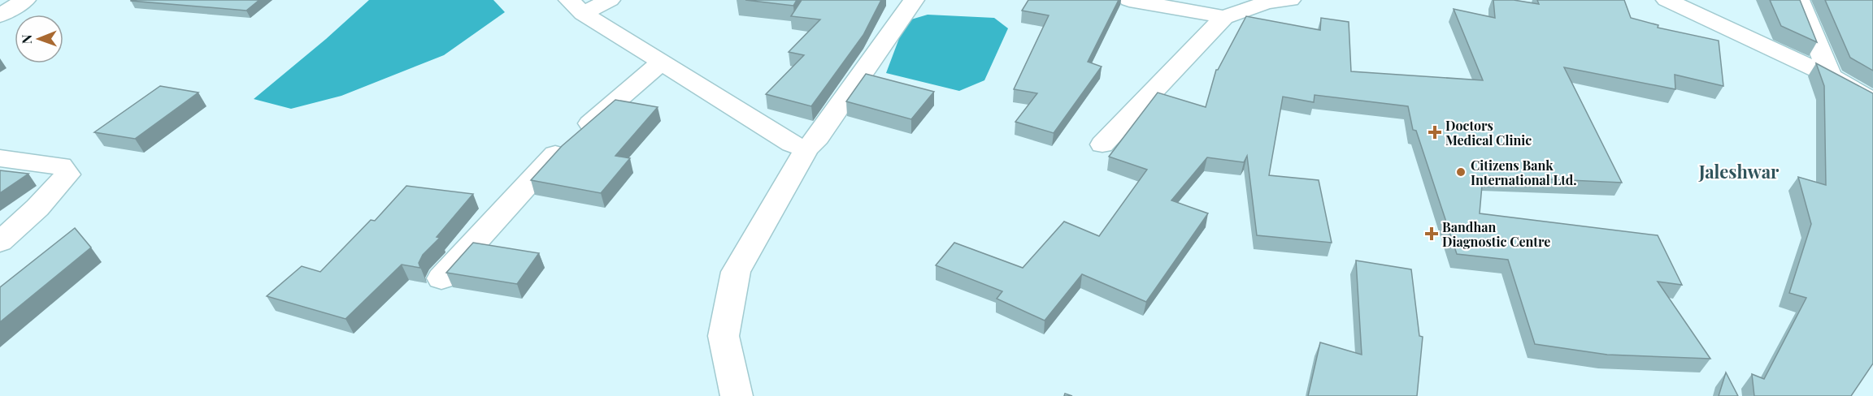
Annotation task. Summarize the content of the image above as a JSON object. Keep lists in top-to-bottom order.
{
  "districts": ["Jaleshwar"],
  "places": {
    "health": ["Doctors Medical Clinic", "Bandhan Diagnostic Centre"],
    "other": ["Citizens Bank International Ltd."]
  },
  "north": "left"
}
